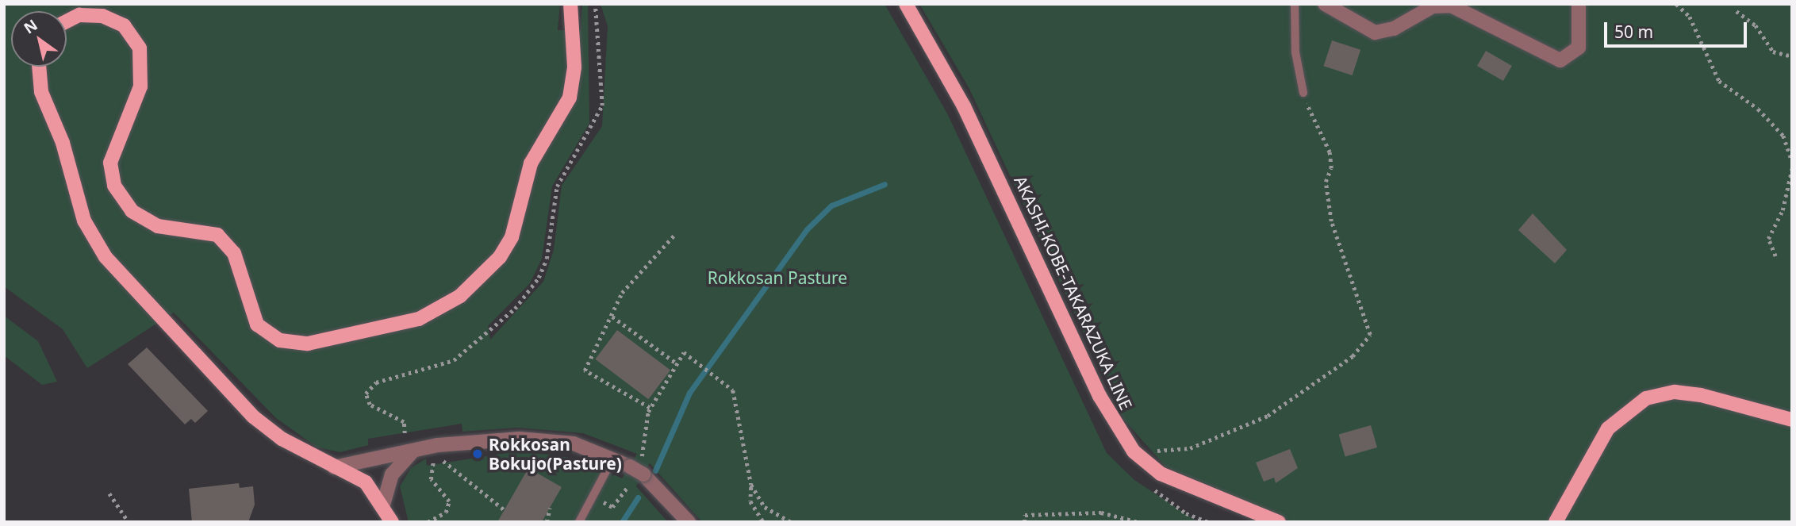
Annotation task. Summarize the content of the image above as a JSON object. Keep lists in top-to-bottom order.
{
  "streets": {
    "main road": ["AKASHI-KOBE-TAKARAZUKA LINE"]
  },
  "parks": ["Rokkosan Pasture"],
  "places": ["Rokkosan Bokujo(Pasture)"],
  "scale_bar": "50 m",
  "north": "top left"
}
